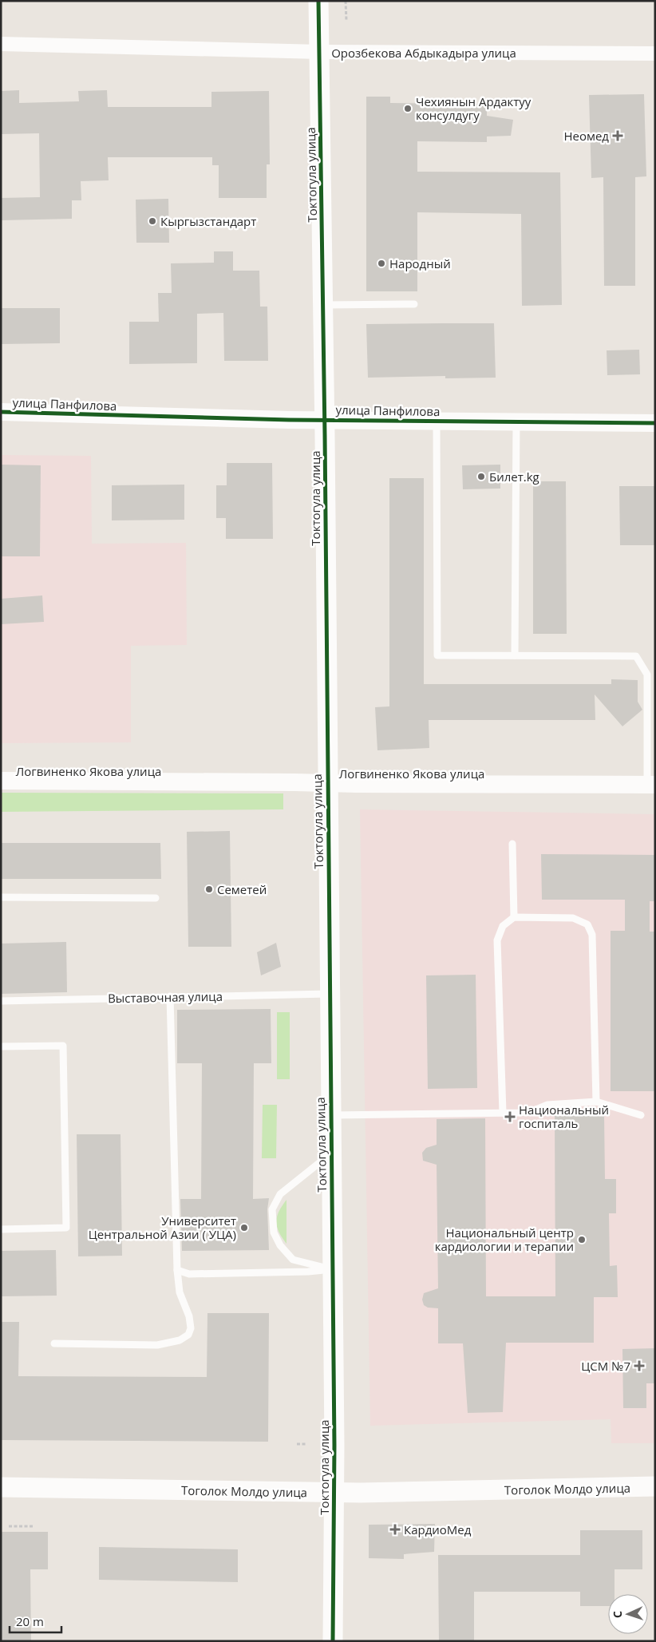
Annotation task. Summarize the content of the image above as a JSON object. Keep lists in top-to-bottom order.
{
  "streets": {
    "main road": ["Токтогула улица", "Тоголок Молдо улица"],
    "street": ["Орозбекова Абдыкадыра улица", "улица Панфилова", "Логвиненко Якова улица"],
    "lane": ["Выставочная улица"]
  },
  "crossings": [
    ["Орозбекова Абдыкадыра улица", "Токтогула улица"],
    ["Токтогула улица", "улица Панфилова"],
    ["Токтогула улица", "Логвиненко Якова улица"],
    ["Токтогула улица", "Выставочная улица"],
    ["Токтогула улица", "Тоголок Молдо улица"]
  ],
  "places": {
    "other": [
      "Чехиянын Ардактуу консулдугу",
      "Кыргызстандарт",
      "Народный",
      "Билет.kg",
      "Семетей",
      "Университет Центральной Азии ( УЦА)",
      "Национальный центр кардиологии и терапии"
    ],
    "health": [
      "Неомед",
      "Национальный госпиталь",
      "ЦСМ №7",
      "КардиоМед"
    ]
  },
  "scale_bar": "20 m",
  "north": "left"
}
